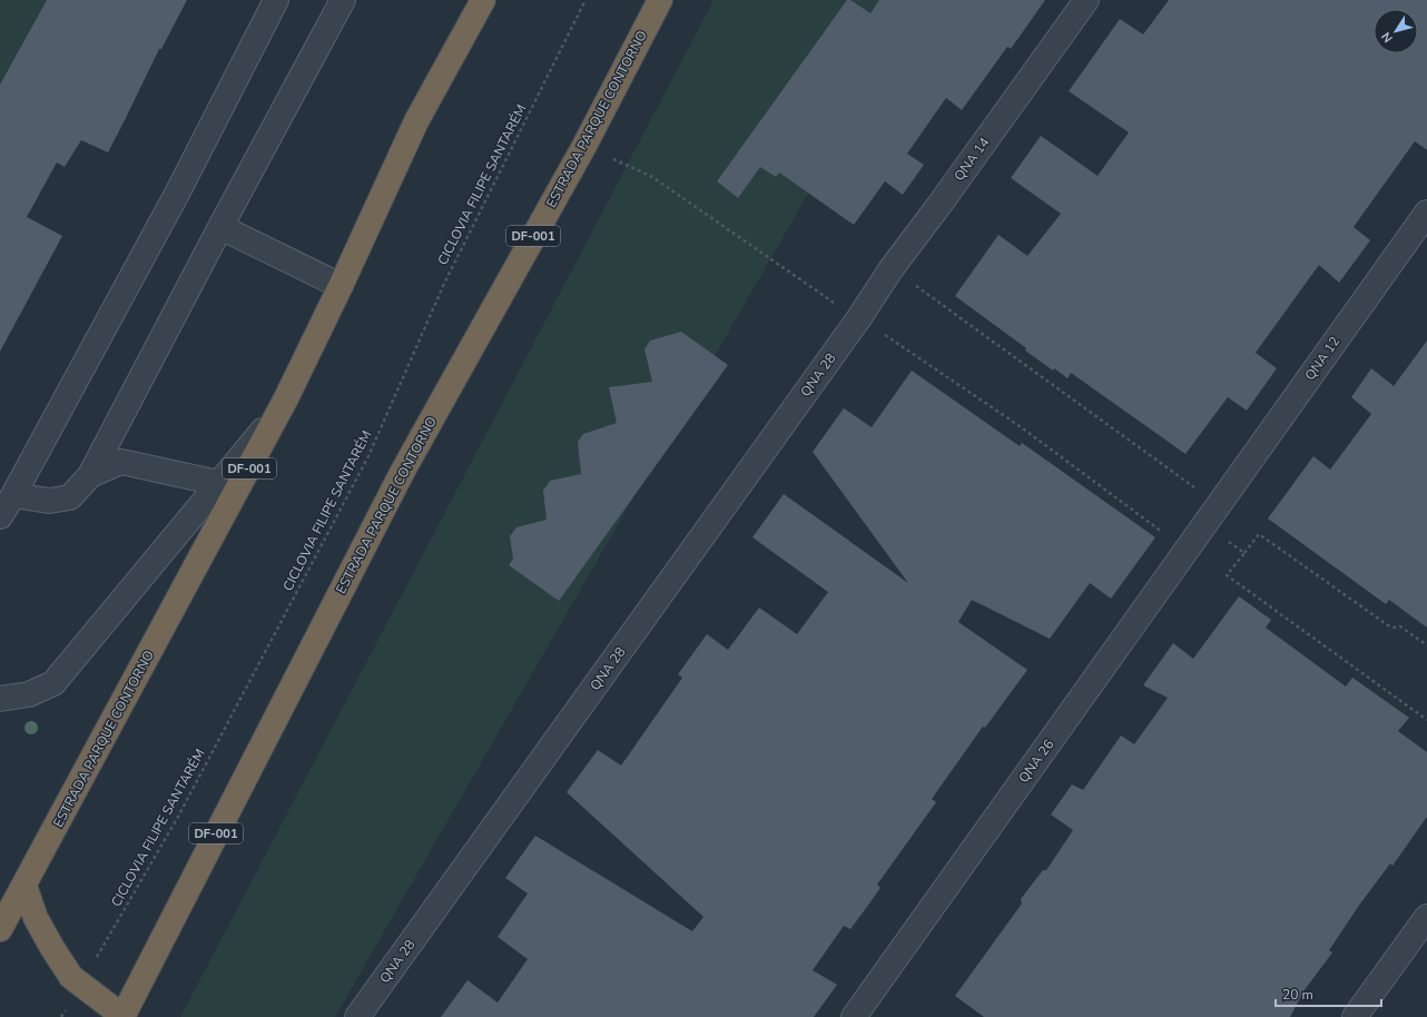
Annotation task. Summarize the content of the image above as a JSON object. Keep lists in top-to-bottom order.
{
  "streets": {
    "highway": ["ESTRADA PARQUE CONTORNO", "DF-001"],
    "street": [
      "QNA 14",
      "QNA 12",
      "QNA 28",
      "QNA 26"
    ],
    "path": ["CICLOVIA FILIPE SANTARÉM"]
  },
  "crossings": [
    ["QNA 14", "QNA 28"],
    ["QNA 12", "QNA 26"]
  ],
  "scale_bar": "20 m",
  "north": "bottom left"
}
